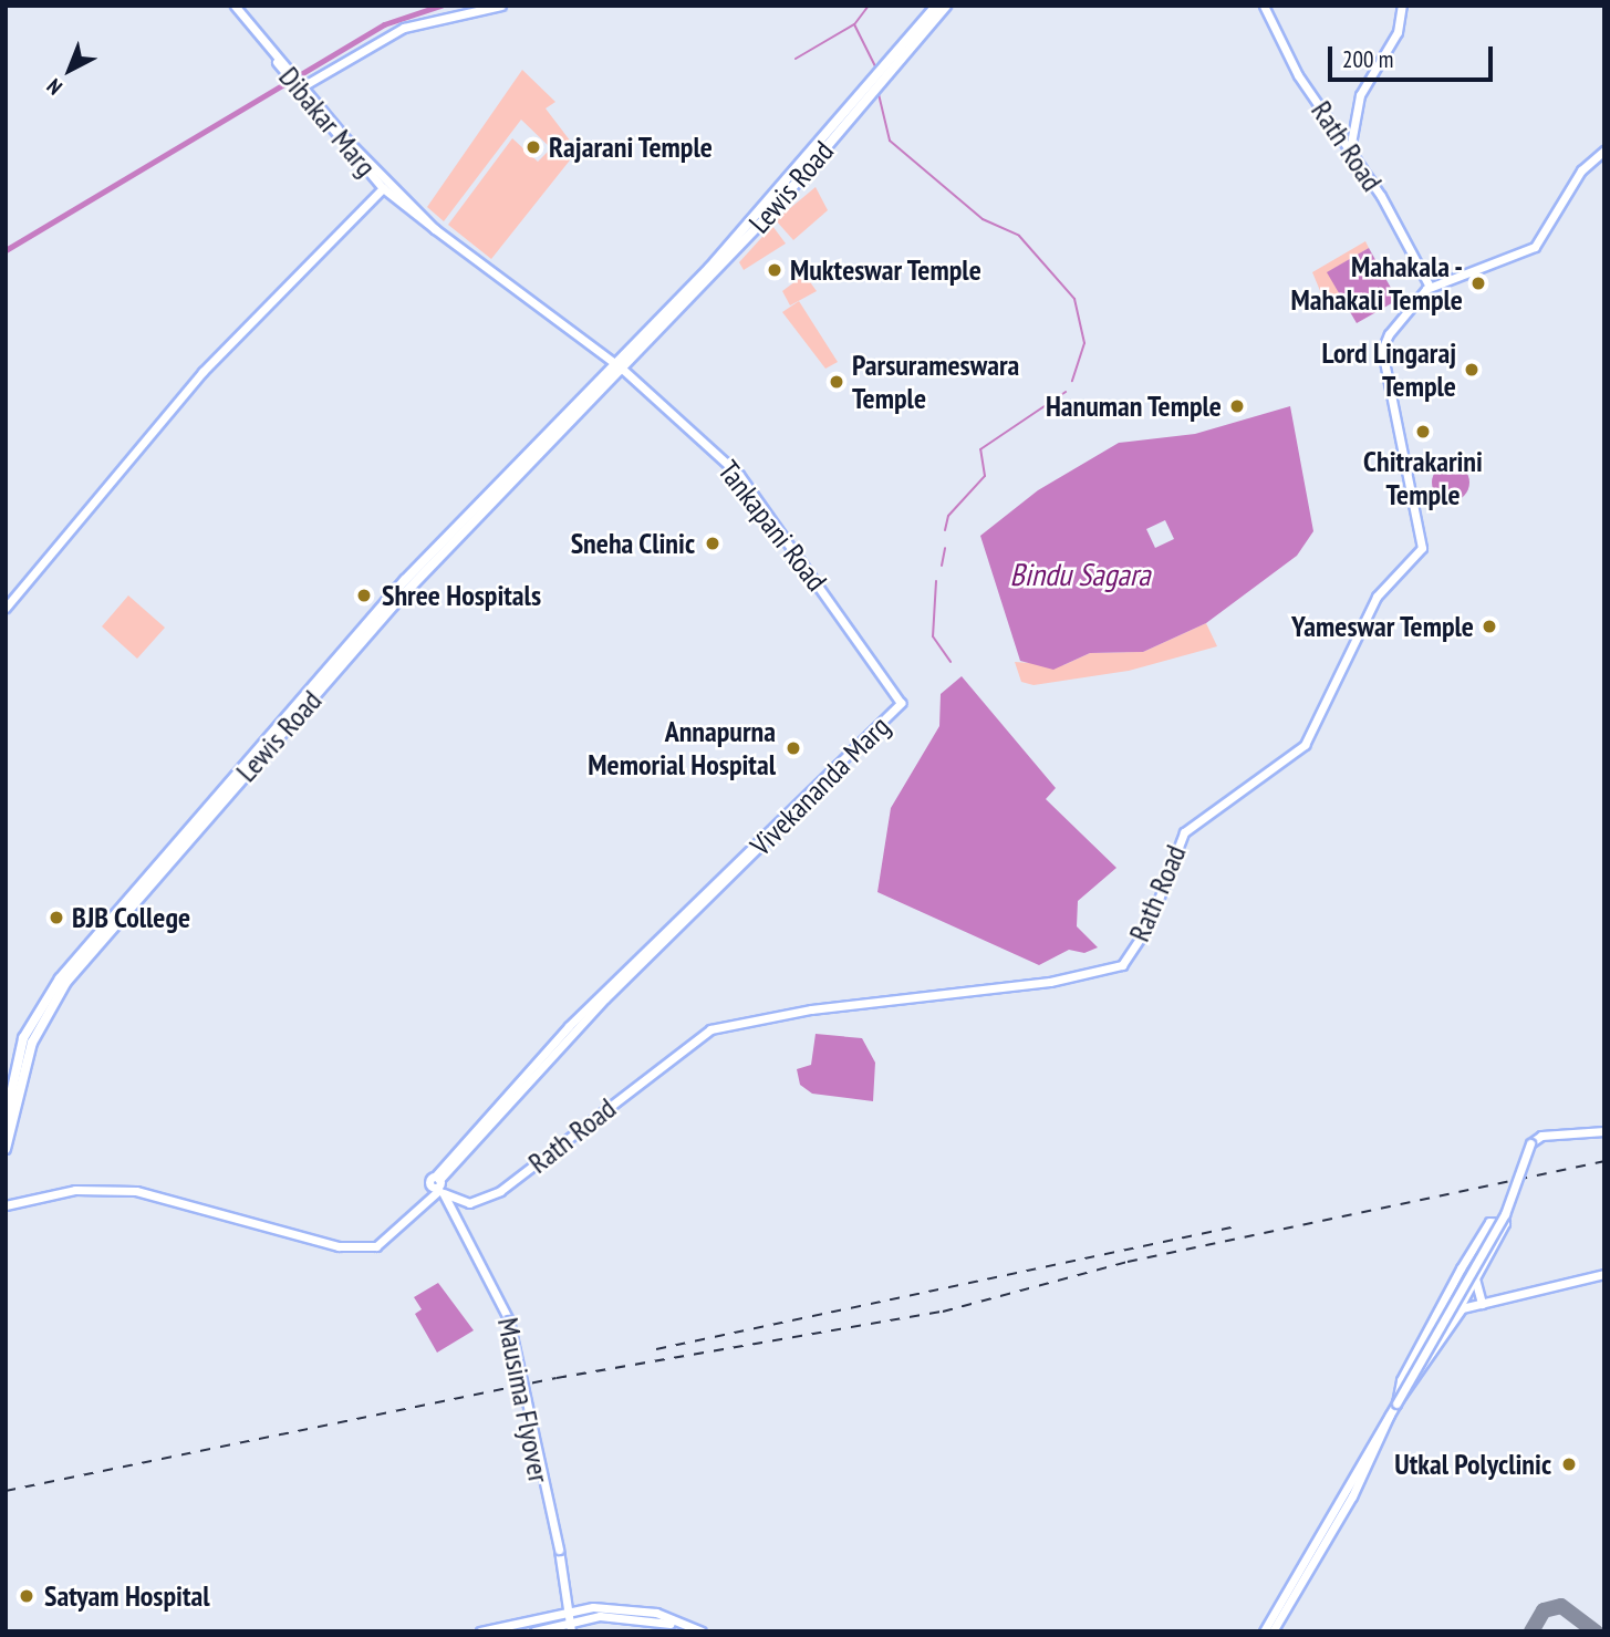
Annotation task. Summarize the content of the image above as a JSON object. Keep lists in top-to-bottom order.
{
  "streets": {
    "main road": ["Lewis Road"],
    "street": [
      "Dibakar Marg",
      "Rath Road",
      "Tankapani Road",
      "Vivekananda Marg",
      "Mausima Flyover"
    ]
  },
  "crossings": [
    ["Dibakar Marg", "Lewis Road"],
    ["Dibakar Marg", "Tankapani Road"],
    ["Rath Road", "Vivekananda Marg"],
    ["Rath Road", "Mausima Flyover"],
    ["Lewis Road", "Tankapani Road"],
    ["Tankapani Road", "Vivekananda Marg"],
    ["Vivekananda Marg", "Mausima Flyover"]
  ],
  "water": ["Bindu Sagara"],
  "places": [
    "Rajarani Temple",
    "Mukteswar Temple",
    "Mahakala - Mahakali Temple",
    "Lord Lingaraj Temple",
    "Parsurameswara Temple",
    "Hanuman Temple",
    "Chitrakarini Temple",
    "Sneha Clinic",
    "Shree Hospitals",
    "Yameswar Temple",
    "Annapurna Memorial Hospital",
    "BJB College",
    "Utkal Polyclinic",
    "Satyam Hospital"
  ],
  "scale_bar": "200 m",
  "north": "bottom left"
}
